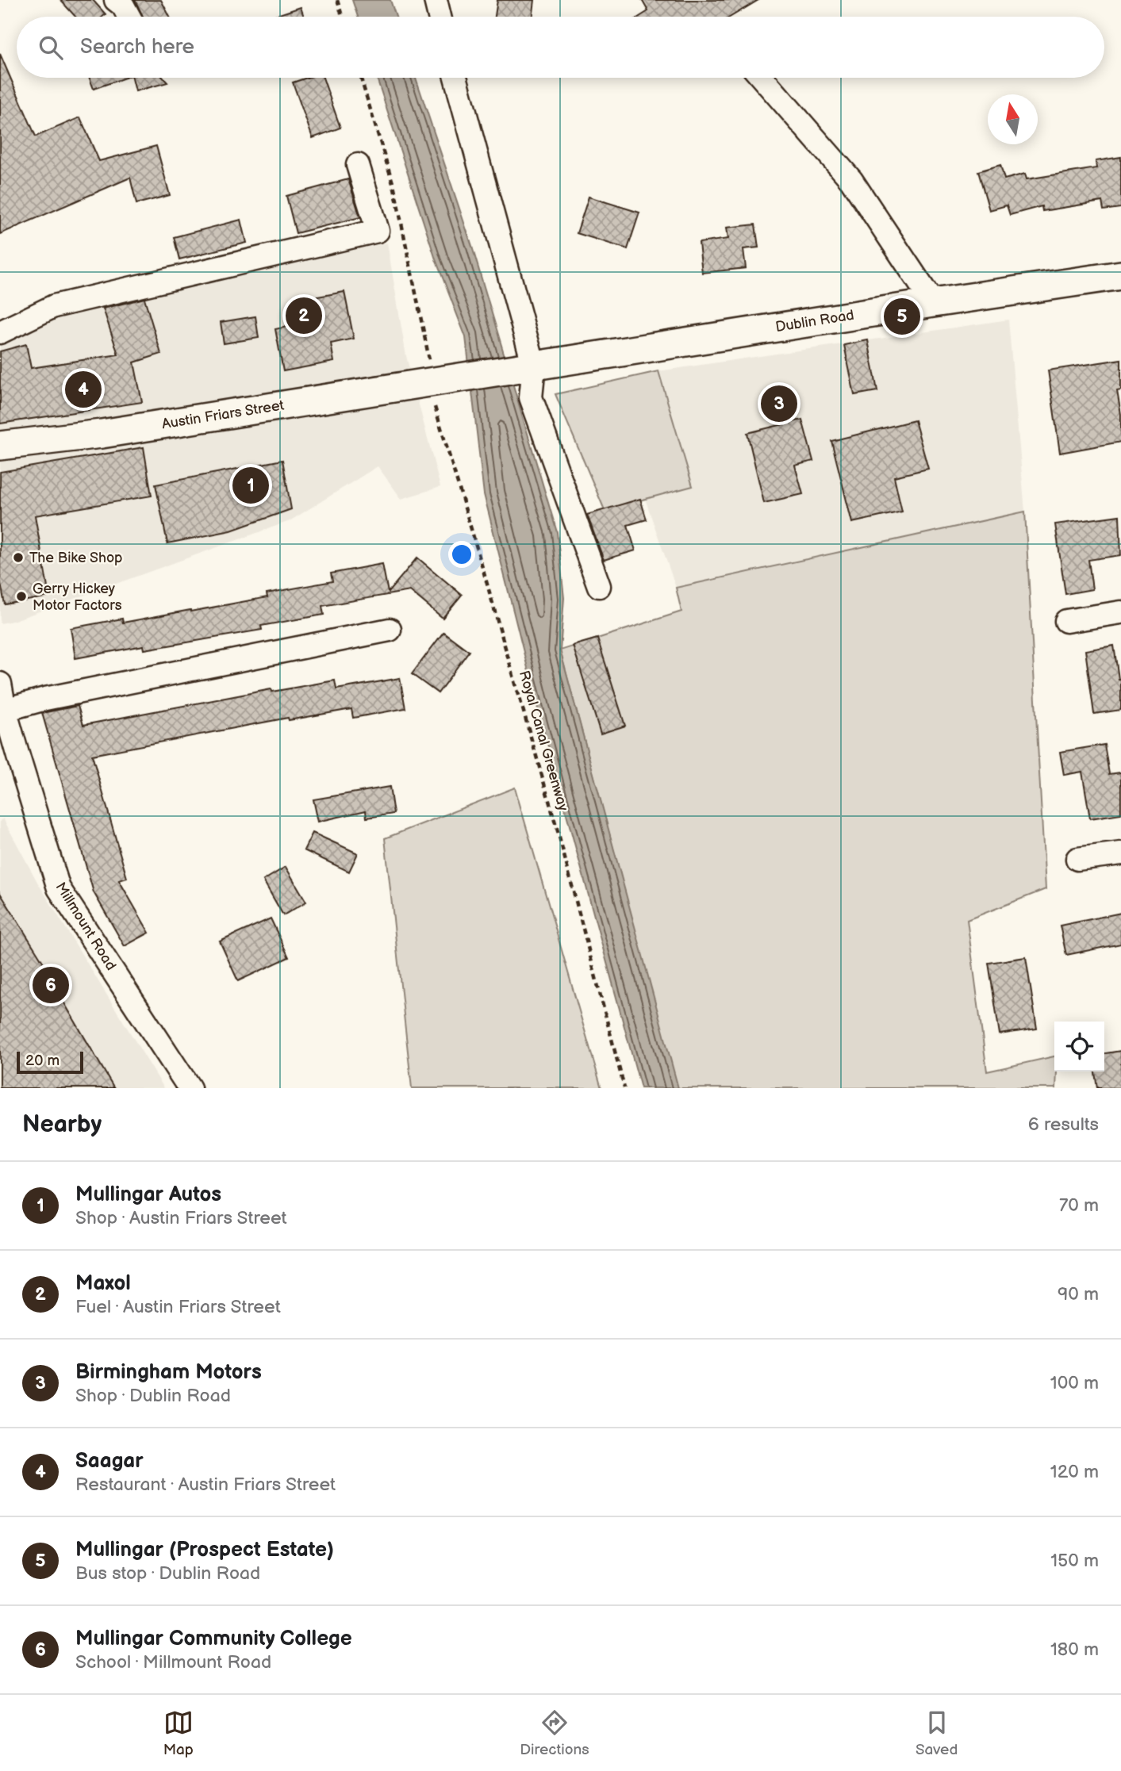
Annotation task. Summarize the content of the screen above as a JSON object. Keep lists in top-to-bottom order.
{
  "streets": {
    "main road": ["Dublin Road", "Austin Friars Street"],
    "street": ["Millmount Road"],
    "path": ["Royal Canal Greenway"]
  },
  "crossings": [
    ["Dublin Road", "Austin Friars Street"],
    ["Dublin Road", "Royal Canal Greenway"],
    ["Austin Friars Street", "Royal Canal Greenway"]
  ],
  "places": ["The Bike Shop", "Gerry Hickey Motor Factors"],
  "scale_bar": "20 m",
  "north": "top",
  "page": {
    "search": "Search here",
    "pins": [
      "2",
      "5",
      "4",
      "3",
      "1",
      "6"
    ],
    "scale": "20 m",
    "heading": ["Nearby", "6 results"],
    "list": [
      {
        "mark": "1",
        "name": "Mullingar Autos",
        "note": "Shop · Austin Friars Street",
        "value": "70 m"
      },
      {
        "mark": "2",
        "name": "Maxol",
        "note": "Fuel · Austin Friars Street",
        "value": "90 m"
      },
      {
        "mark": "3",
        "name": "Birmingham Motors",
        "note": "Shop · Dublin Road",
        "value": "100 m"
      },
      {
        "mark": "4",
        "name": "Saagar",
        "note": "Restaurant · Austin Friars Street",
        "value": "120 m"
      },
      {
        "mark": "5",
        "name": "Mullingar (Prospect Estate)",
        "note": "Bus stop · Dublin Road",
        "value": "150 m"
      },
      {
        "mark": "6",
        "name": "Mullingar Community College",
        "note": "School · Millmount Road",
        "value": "180 m"
      }
    ],
    "nav": ["Map", "Directions", "Saved"]
  }
}
